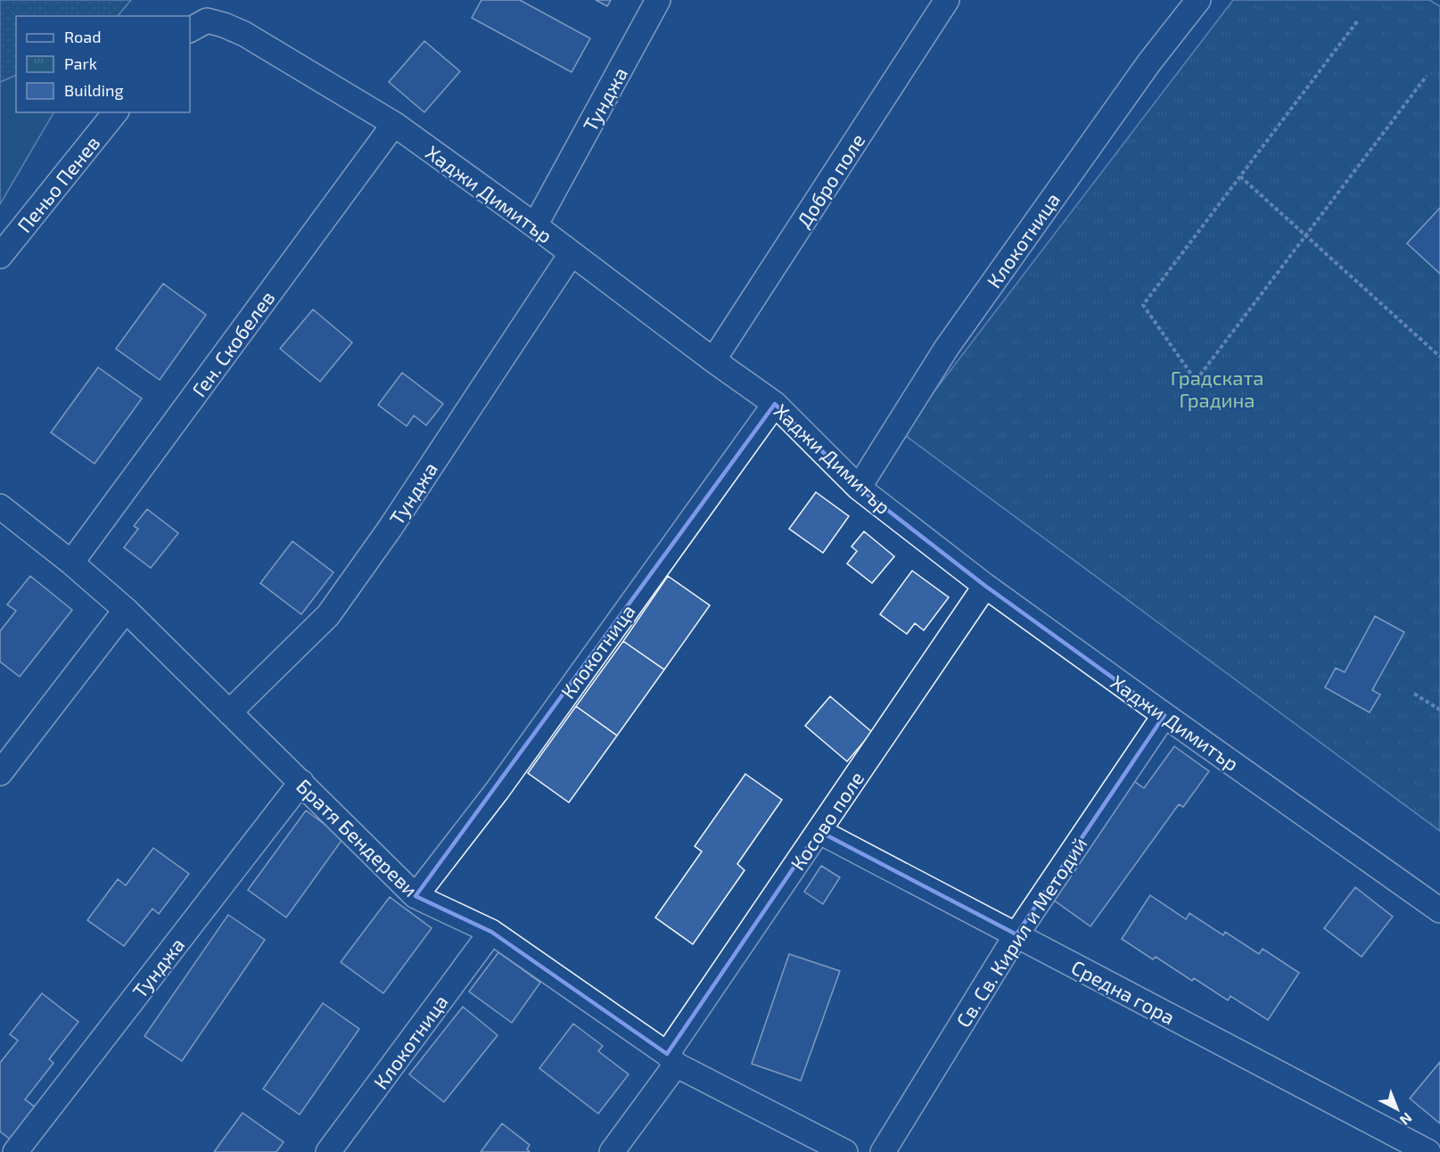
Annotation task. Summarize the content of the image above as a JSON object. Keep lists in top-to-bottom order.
{
  "streets": {
    "street": [
      "Тунджа",
      "Добро поле",
      "Пеньо Пенев",
      "Хаджи Димитър",
      "Клокотница",
      "Ген. Скобелев",
      "Косово поле",
      "Братя Бендереви",
      "Св. Св. Кирил и Методий",
      "Средна гора"
    ]
  },
  "crossings": [
    ["Тунджа", "Хаджи Димитър"],
    ["Тунджа", "Братя Бендереви"],
    ["Добро поле", "Хаджи Димитър"],
    ["Хаджи Димитър", "Клокотница"],
    ["Хаджи Димитър", "Ген. Скобелев"],
    ["Хаджи Димитър", "Косово поле"],
    ["Хаджи Димитър", "Св. Св. Кирил и Методий"],
    ["Клокотница", "Братя Бендереви"],
    ["Ген. Скобелев", "Братя Бендереви"],
    ["Косово поле", "Братя Бендереви"],
    ["Косово поле", "Средна гора"],
    ["Св. Св. Кирил и Методий", "Средна гора"]
  ],
  "parks": ["Градската Градина"],
  "legend": ["Road", "Park", "Building"],
  "north": "bottom right"
}
